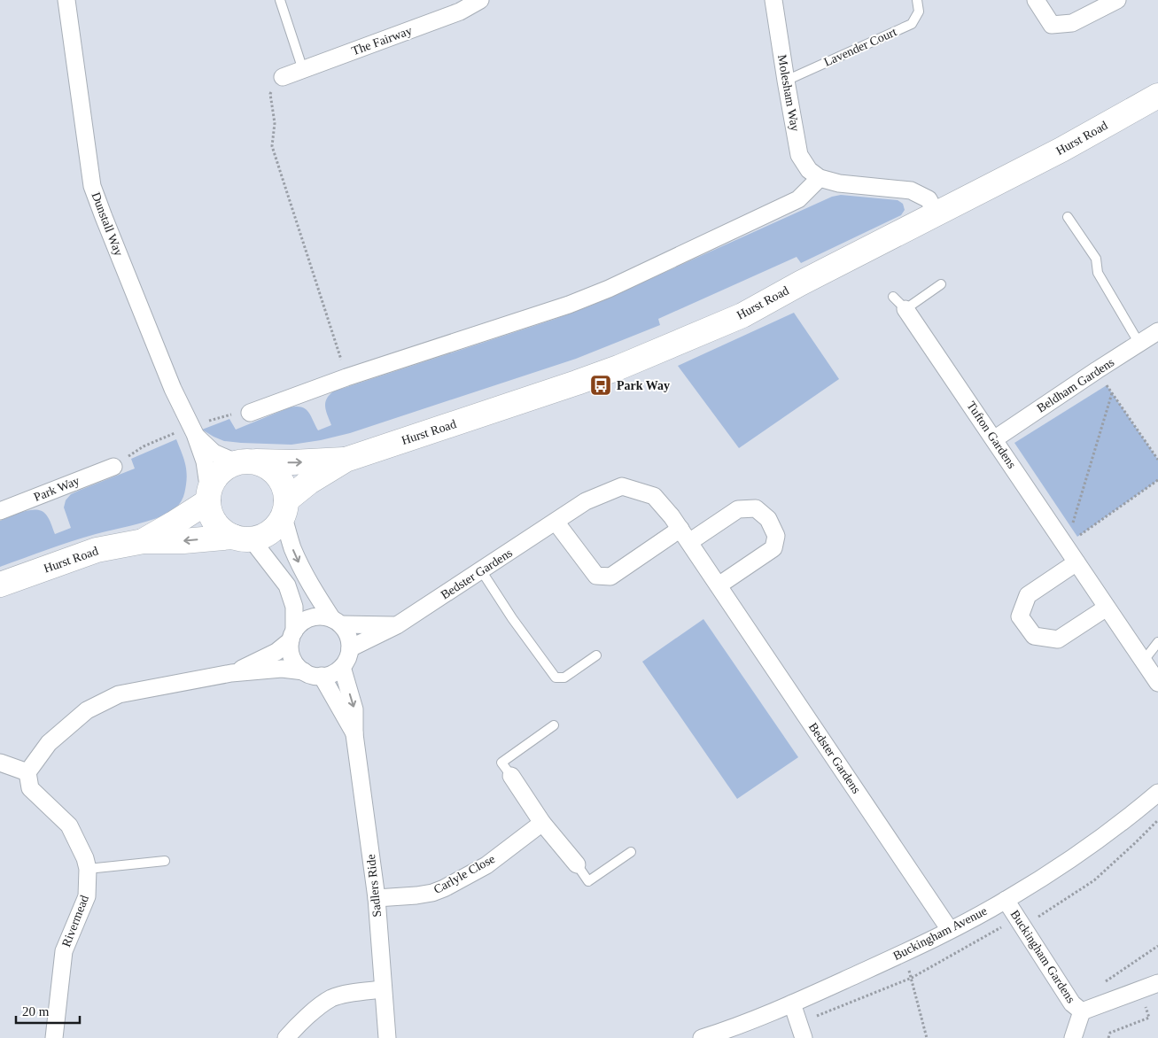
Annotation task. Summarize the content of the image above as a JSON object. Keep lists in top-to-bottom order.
{
  "streets": {
    "main road": ["Hurst Road"],
    "street": [
      "The Fairway",
      "Molesham Way",
      "Dunstall Way",
      "Beldham Gardens",
      "Tufton Gardens",
      "Park Way",
      "Bedster Gardens",
      "Carlyle Close",
      "Sadlers Ride",
      "Rivermead",
      "Buckingham Avenue",
      "Buckingham Gardens"
    ],
    "lane": ["Lavender Court"]
  },
  "crossings": [
    ["Lavender Court", "Molesham Way"],
    ["Hurst Road", "Dunstall Way"],
    ["Beldham Gardens", "Tufton Gardens"],
    ["Bedster Gardens", "Sadlers Ride"],
    ["Bedster Gardens", "Buckingham Avenue"],
    ["Carlyle Close", "Sadlers Ride"],
    ["Buckingham Avenue", "Buckingham Gardens"]
  ],
  "places": {
    "bus stop": ["Park Way"]
  },
  "scale_bar": "20 m"
}
